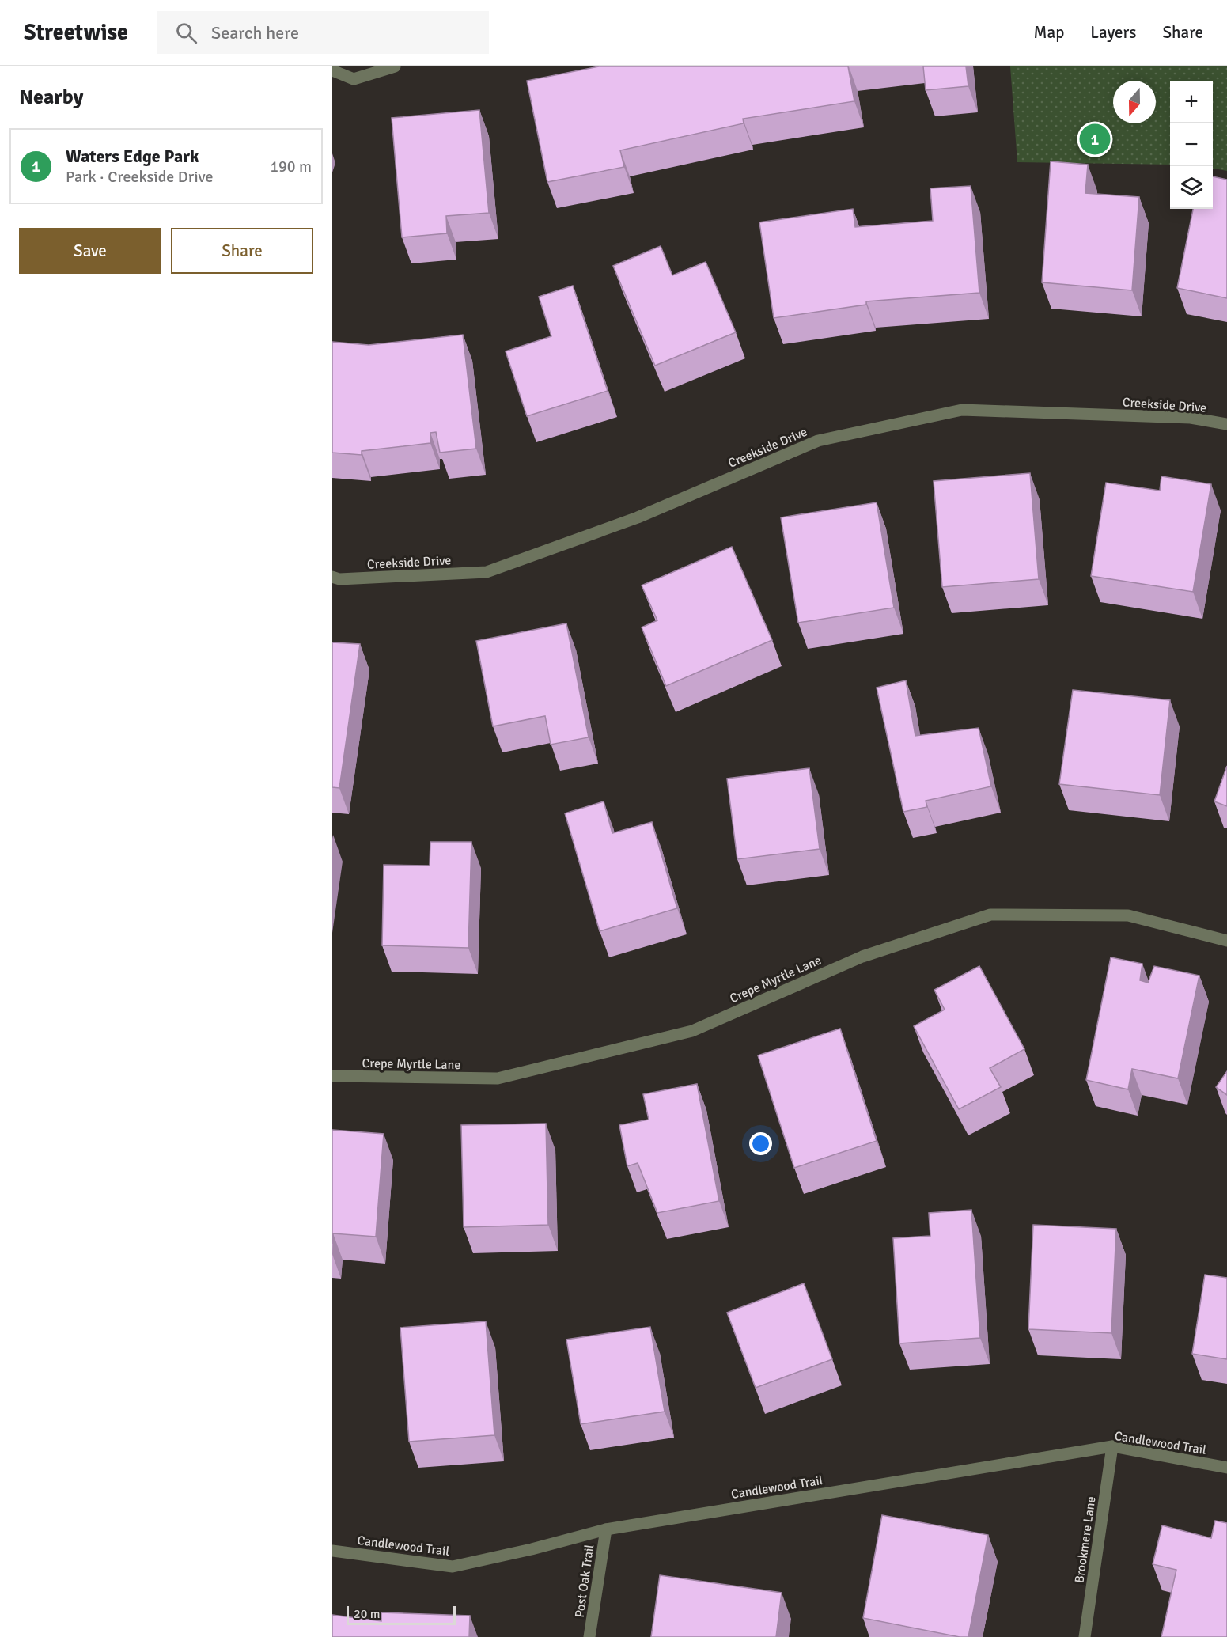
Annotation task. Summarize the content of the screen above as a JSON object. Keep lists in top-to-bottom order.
{
  "streets": {
    "street": [
      "Creekside Drive",
      "Crepe Myrtle Lane",
      "Candlewood Trail",
      "Brookmere Lane",
      "Post Oak Trail"
    ]
  },
  "crossings": [
    ["Candlewood Trail", "Brookmere Lane"],
    ["Candlewood Trail", "Post Oak Trail"]
  ],
  "scale_bar": "20 m",
  "north": "bottom",
  "page": {
    "header": "Streetwise",
    "search": "Search here",
    "nav": ["Map", "Layers", "Share"],
    "heading": "Nearby",
    "map_buttons": ["+", "−"],
    "pins": "1",
    "list": [
      {
        "mark": "1",
        "name": "Waters Edge Park",
        "note": "Park · Creekside Drive",
        "value": "190 m"
      }
    ],
    "buttons": ["Save", "Share"],
    "scale": "20 m"
  }
}
